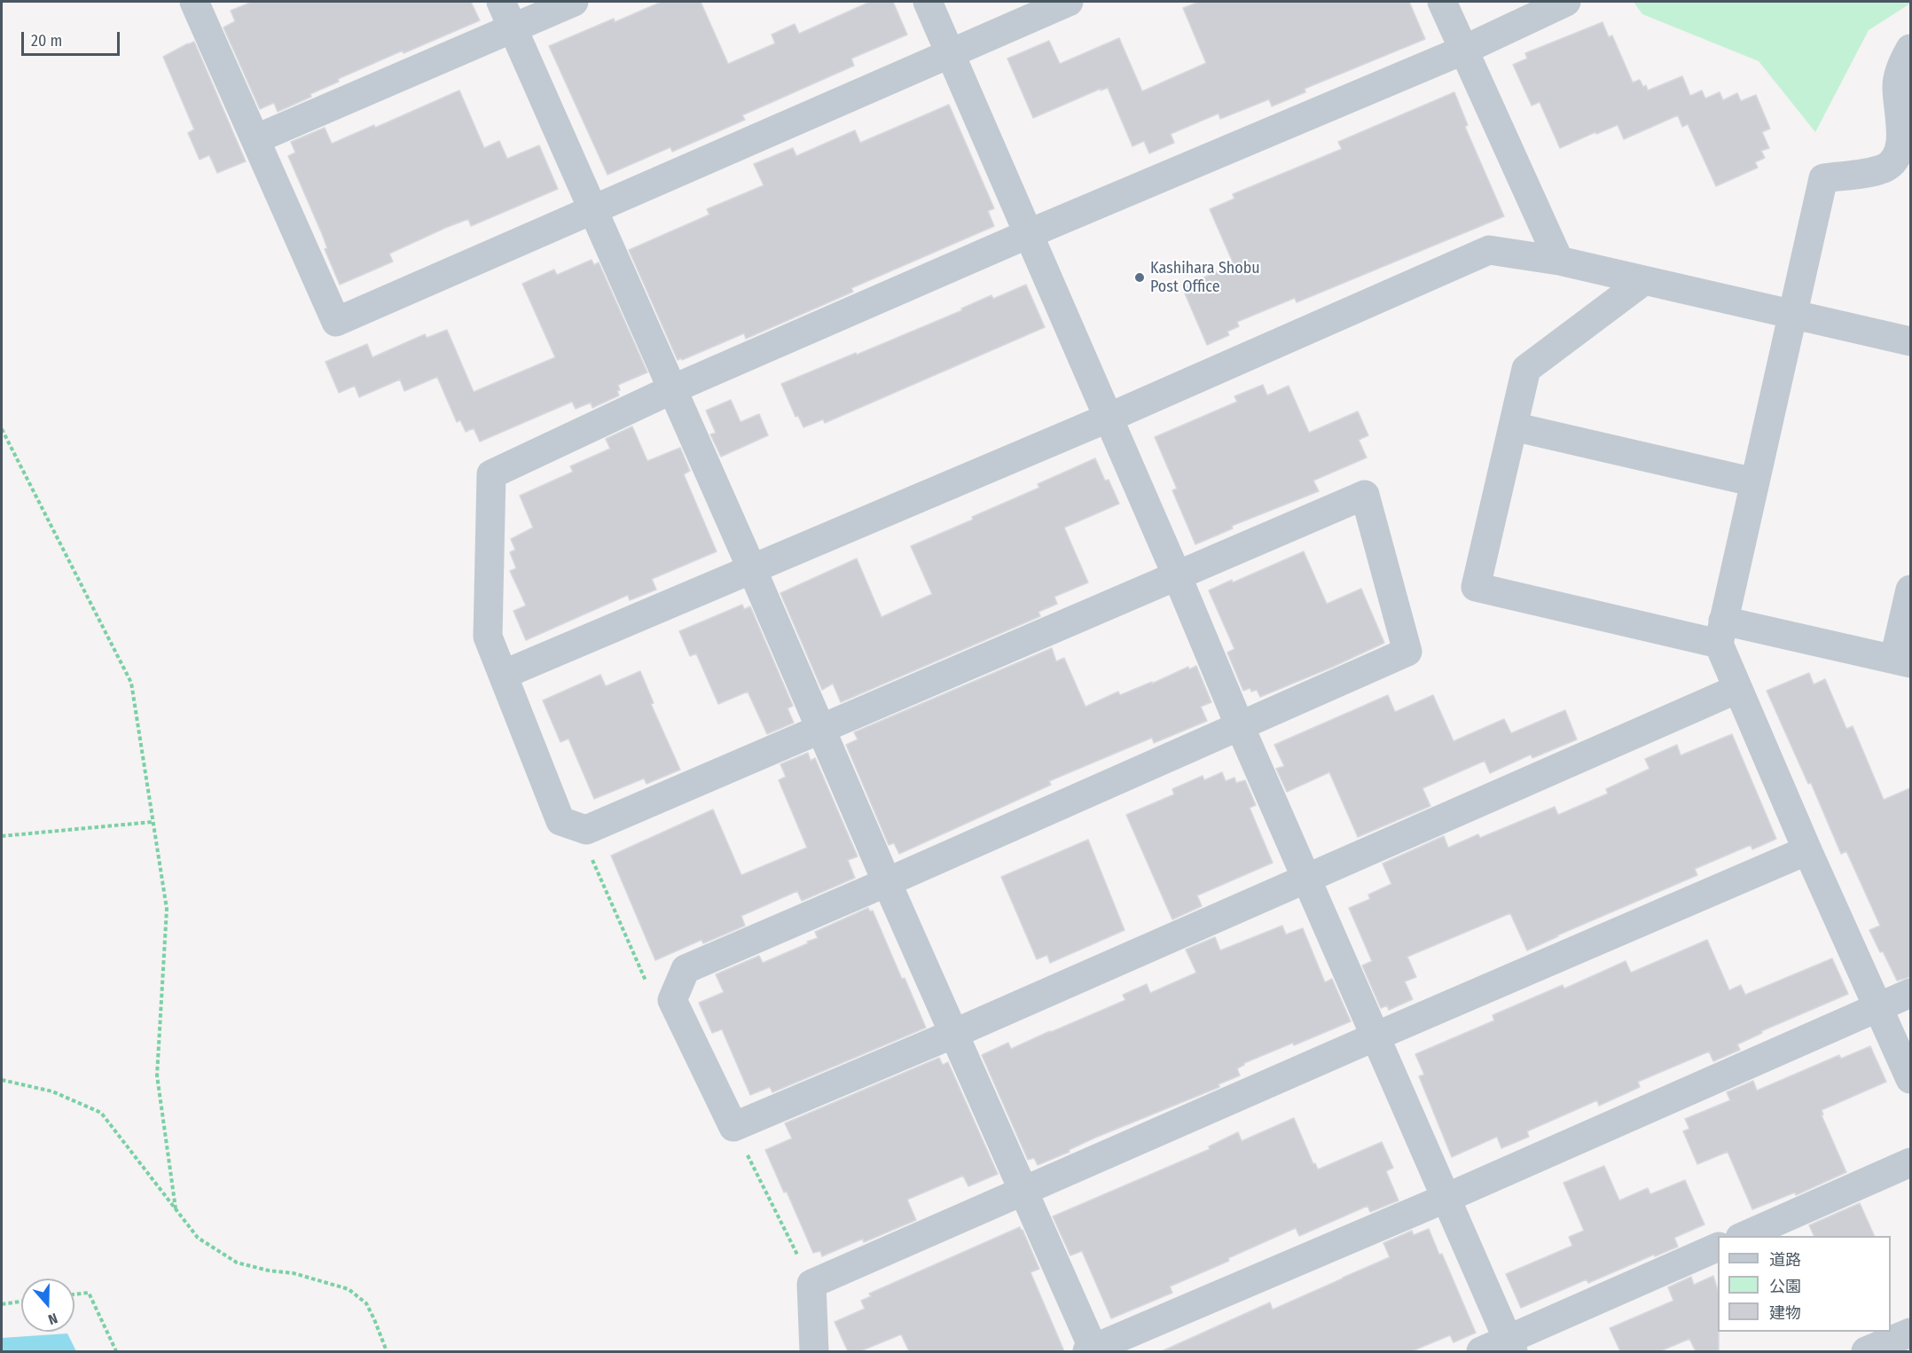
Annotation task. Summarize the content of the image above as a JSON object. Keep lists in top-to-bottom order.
{
  "places": ["Kashihara Shobu Post Office"],
  "legend": ["道路", "公園", "建物"],
  "scale_bar": "20 m",
  "north": "bottom"
}
